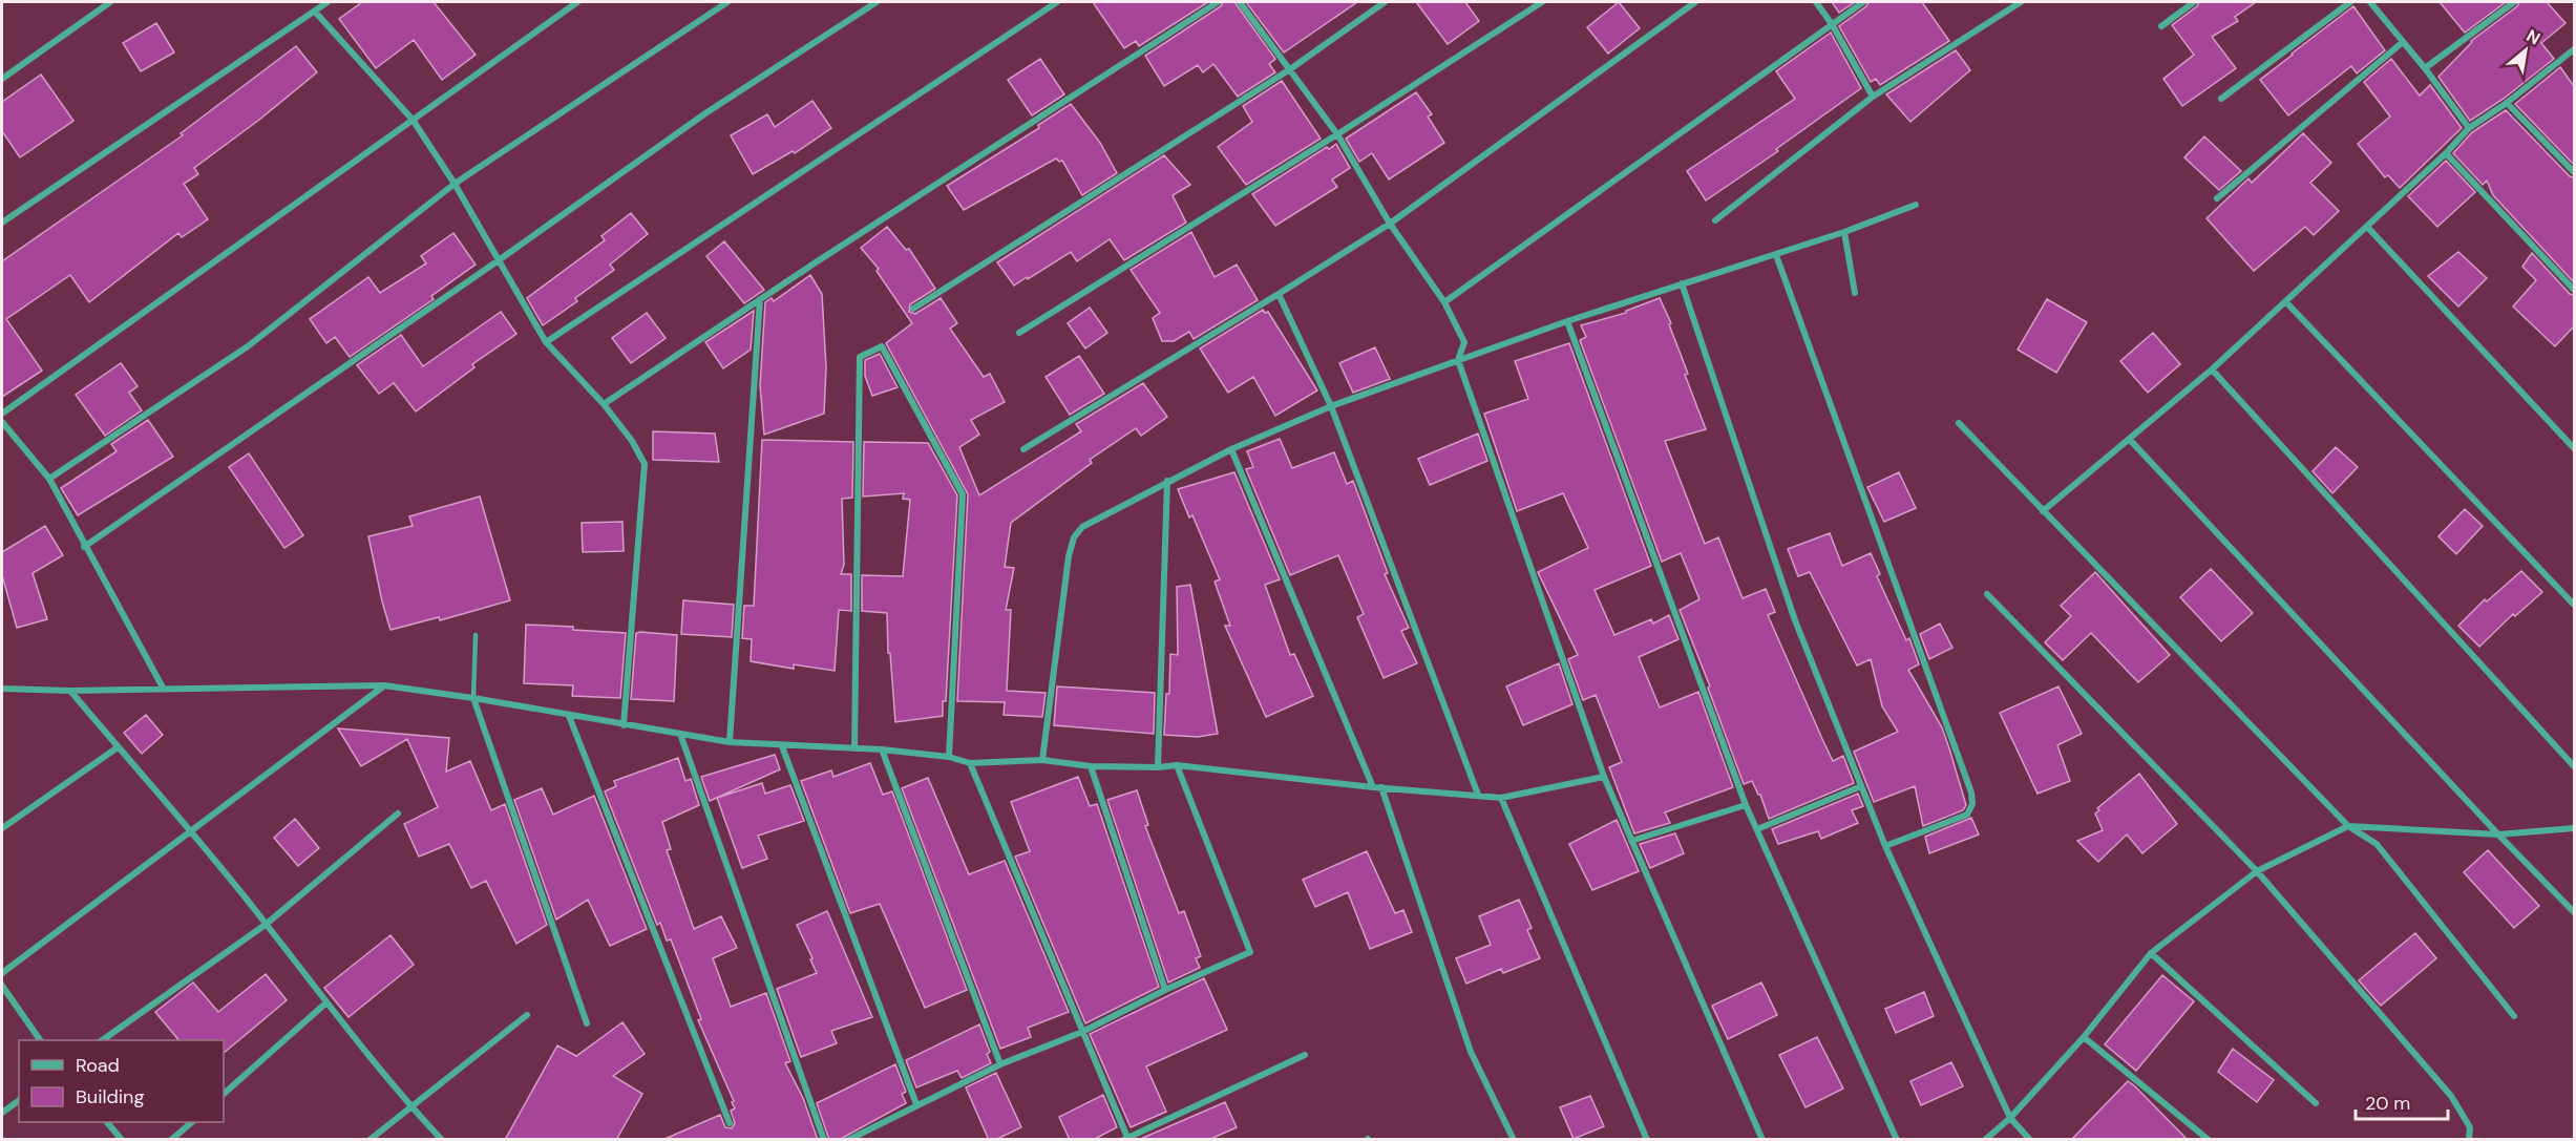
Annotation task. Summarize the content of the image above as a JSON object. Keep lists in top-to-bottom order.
{
  "legend": ["Road", "Building"],
  "scale_bar": "20 m",
  "north": "top right"
}
